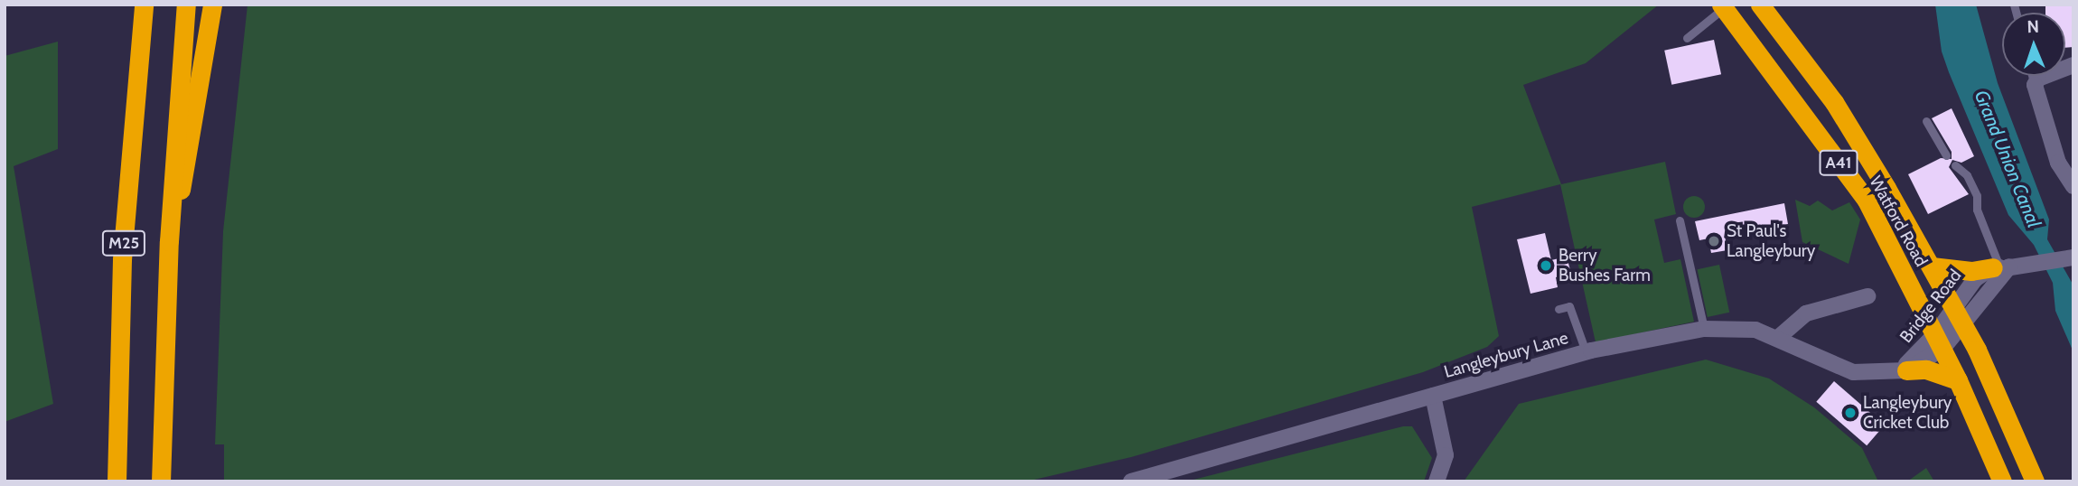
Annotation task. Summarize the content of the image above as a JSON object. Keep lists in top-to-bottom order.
{
  "streets": {
    "highway": ["A41", "Watford Road", "M25"],
    "street": ["Bridge Road", "Langleybury Lane"]
  },
  "crossings": [
    ["Watford Road", "Bridge Road"],
    ["Bridge Road", "Langleybury Lane"]
  ],
  "water": ["Grand Union Canal"],
  "places": ["St Paul's Langleybury", "Berry Bushes Farm", "Langleybury Cricket Club"],
  "north": "top"
}
